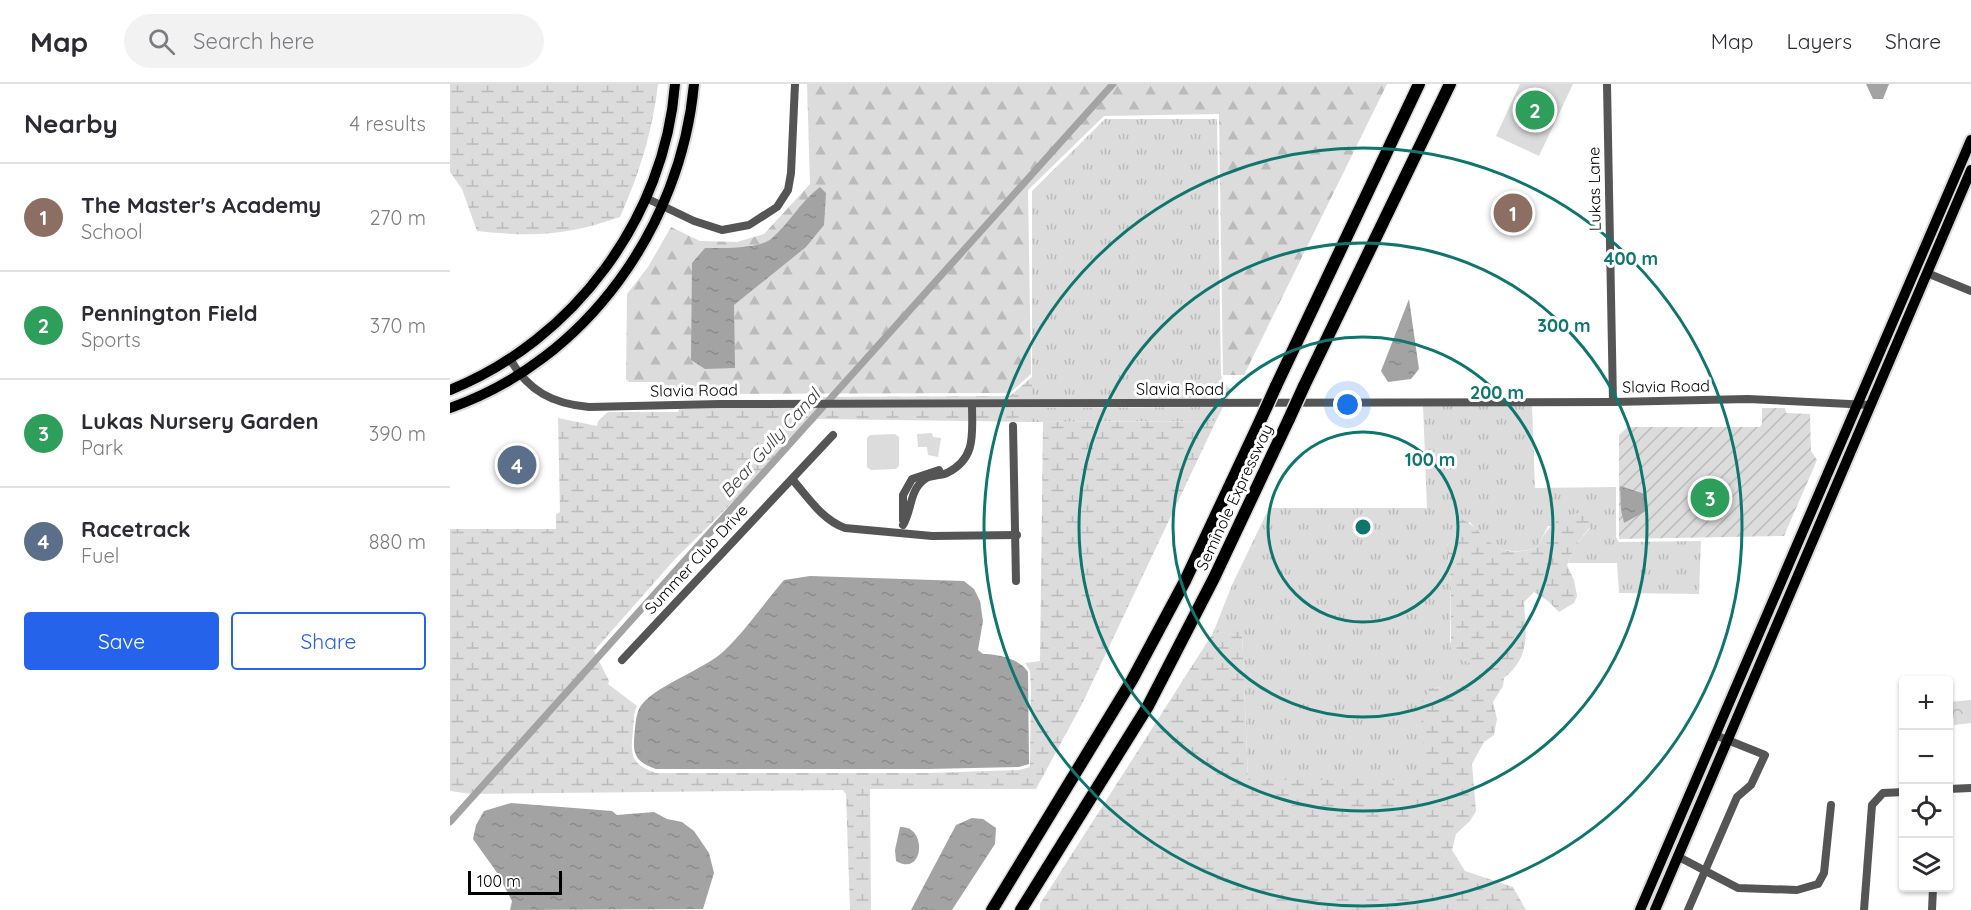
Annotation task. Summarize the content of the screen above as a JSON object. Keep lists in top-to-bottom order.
{
  "streets": {
    "highway": ["Seminole Expressway"],
    "street": ["Lukas Lane", "Slavia Road", "Summer Club Drive"]
  },
  "crossings": [
    ["Lukas Lane", "Slavia Road"]
  ],
  "water": ["Bear Gully Canal"],
  "scale_bar": "100 m",
  "page": {
    "header": "Map",
    "search": "Search here",
    "nav": ["Map", "Layers", "Share"],
    "heading": ["Nearby", "4 results"],
    "pins": [
      "2",
      "1",
      "4",
      "3"
    ],
    "list": [
      {
        "mark": "1",
        "name": "The Master's Academy",
        "note": "School",
        "value": "270 m"
      },
      {
        "mark": "2",
        "name": "Pennington Field",
        "note": "Sports",
        "value": "370 m"
      },
      {
        "mark": "3",
        "name": "Lukas Nursery Garden",
        "note": "Park",
        "value": "390 m"
      },
      {
        "mark": "4",
        "name": "Racetrack",
        "note": "Fuel",
        "value": "880 m"
      }
    ],
    "buttons": ["Save", "Share"],
    "map_buttons": ["+", "−"],
    "scale": "100 m"
  },
  "rings": [
    "400 m",
    "300 m",
    "200 m",
    "100 m"
  ]
}
